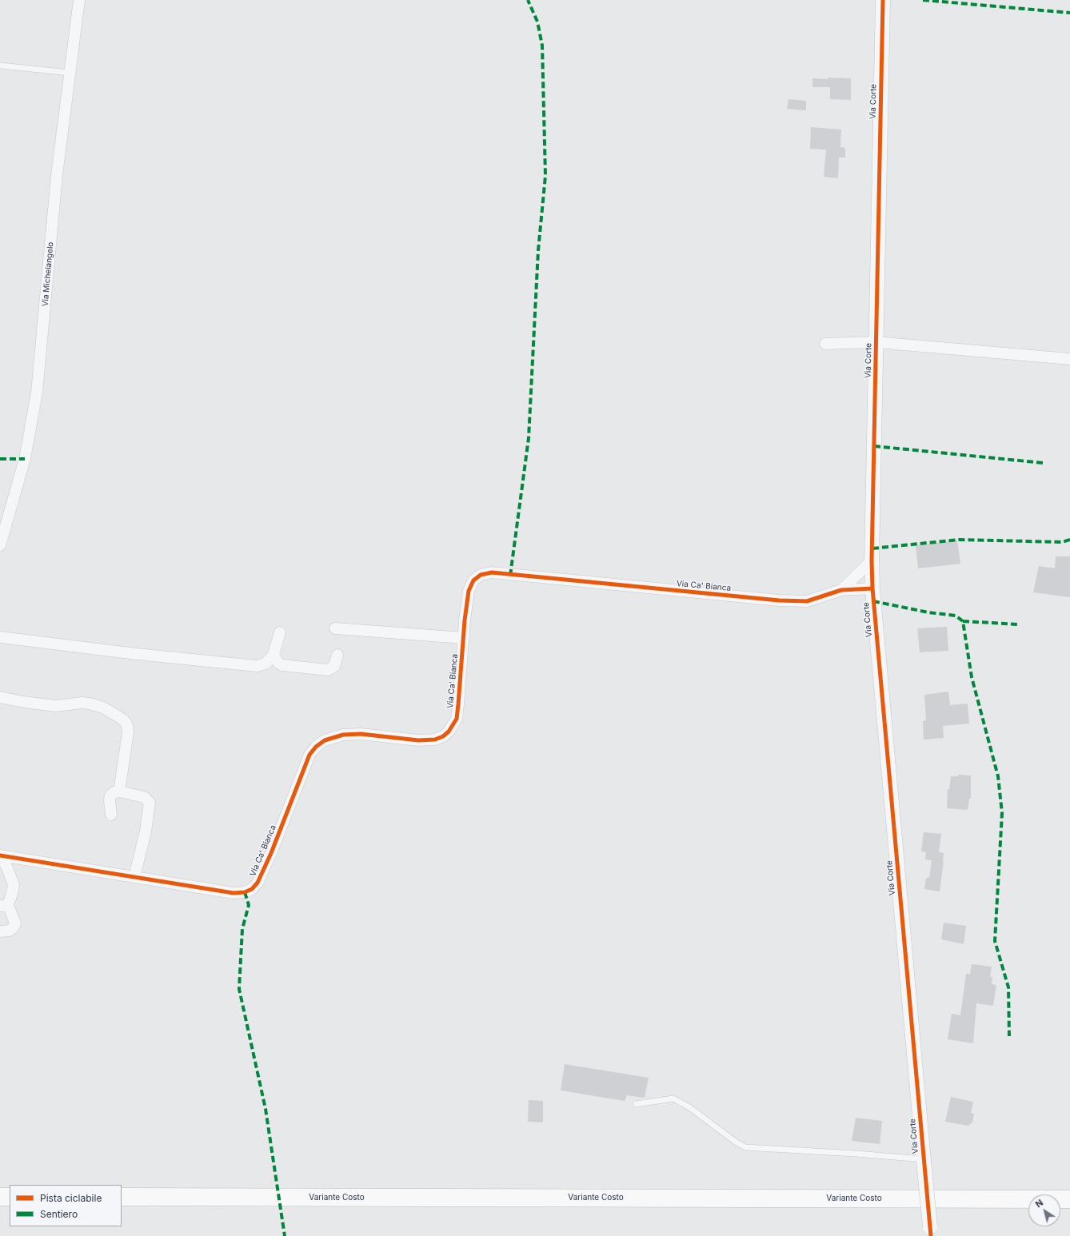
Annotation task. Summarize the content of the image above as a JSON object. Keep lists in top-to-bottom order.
{
  "streets": {
    "highway": ["Variante Costo"],
    "street": ["Via Corte", "Via Michelangelo", "Via Ca' Bianca"]
  },
  "crossings": [
    ["Via Corte", "Via Ca' Bianca"]
  ],
  "legend": ["Pista ciclabile", "Sentiero"],
  "north": "top left"
}
